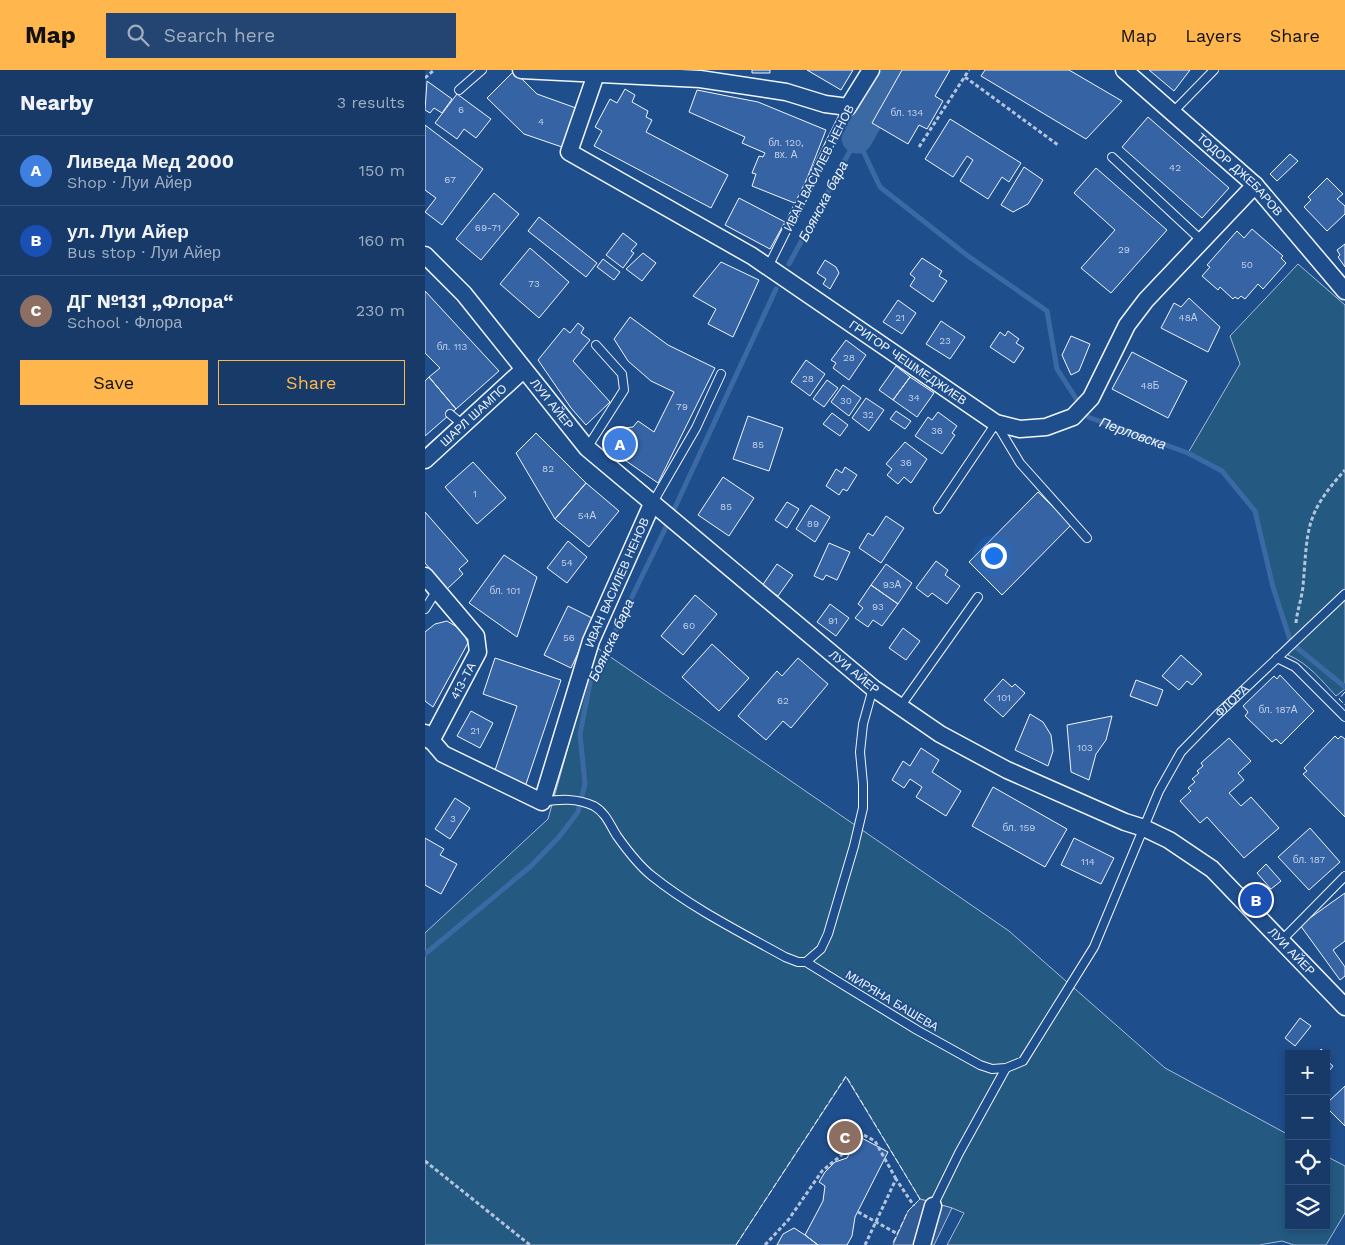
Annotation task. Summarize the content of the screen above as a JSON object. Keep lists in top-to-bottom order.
{
  "streets": {
    "street": [
      "ИВАН ВАСИЛЕВ НЕНОВ",
      "ТОДОР ДЖЕБАРОВ",
      "ГРИГОР ЧЕШМЕДЖИЕВ",
      "ЛУИ АЙЕР",
      "ШАРЛ ШАМПО",
      "413-ТА"
    ],
    "lane": ["ФЛОРА", "МИРЯНА БАШЕВА"]
  },
  "crossings": [
    ["ИВАН ВАСИЛЕВ НЕНОВ", "ГРИГОР ЧЕШМЕДЖИЕВ"],
    ["ИВАН ВАСИЛЕВ НЕНОВ", "ЛУИ АЙЕР"],
    ["ИВАН ВАСИЛЕВ НЕНОВ", "413-ТА"],
    ["ИВАН ВАСИЛЕВ НЕНОВ", "МИРЯНА БАШЕВА"],
    ["ТОДОР ДЖЕБАРОВ", "ГРИГОР ЧЕШМЕДЖИЕВ"],
    ["ЛУИ АЙЕР", "ШАРЛ ШАМПО"],
    ["ЛУИ АЙЕР", "ФЛОРА"],
    ["413-ТА", "МИРЯНА БАШЕВА"]
  ],
  "water": ["Боянска бара", "Перловска"],
  "house_numbers": [
    "6",
    "бл. 134",
    "4",
    "бл. 120, вх. А",
    "42",
    "67",
    "69-71",
    "29",
    "50",
    "73",
    "21",
    "48А",
    "23",
    "бл. 113",
    "28",
    "28",
    "48Б",
    "34",
    "30",
    "79",
    "32",
    "36",
    "85",
    "36",
    "82",
    "1",
    "85",
    "54А",
    "89",
    "54",
    "93А",
    "бл. 101",
    "93",
    "91",
    "60",
    "56",
    "101",
    "62",
    "бл. 187А",
    "21",
    "103",
    "3",
    "бл. 159",
    "бл. 187",
    "114"
  ],
  "page": {
    "header": "Map",
    "search": "Search here",
    "nav": ["Map", "Layers", "Share"],
    "heading": ["Nearby", "3 results"],
    "list": [
      {
        "mark": "A",
        "name": "Ливеда Мед 2000",
        "note": "Shop · Луи Айер",
        "value": "150 m"
      },
      {
        "mark": "B",
        "name": "ул. Луи Айер",
        "note": "Bus stop · Луи Айер",
        "value": "160 m"
      },
      {
        "mark": "C",
        "name": "ДГ №131 „Флора“",
        "note": "School · Флора",
        "value": "230 m"
      }
    ],
    "buttons": ["Save", "Share"],
    "pins": ["A", "B", "C"],
    "map_buttons": ["+", "−"]
  }
}
